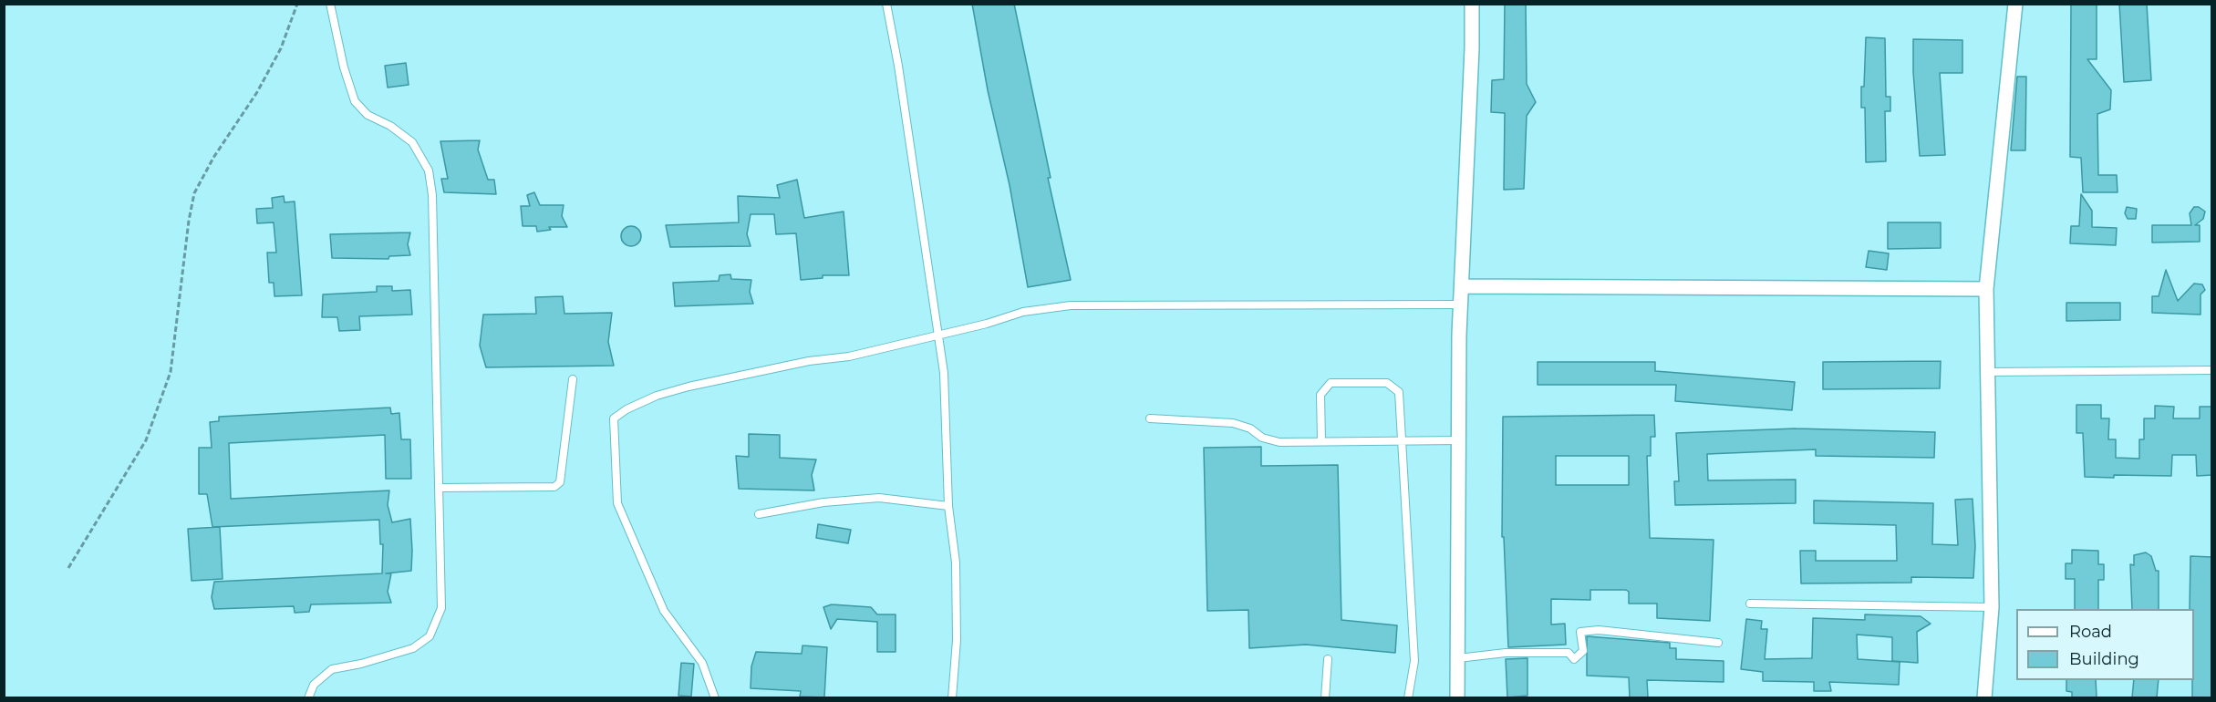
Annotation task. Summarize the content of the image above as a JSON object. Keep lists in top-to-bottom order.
{
  "legend": ["Road", "Building"]
}
